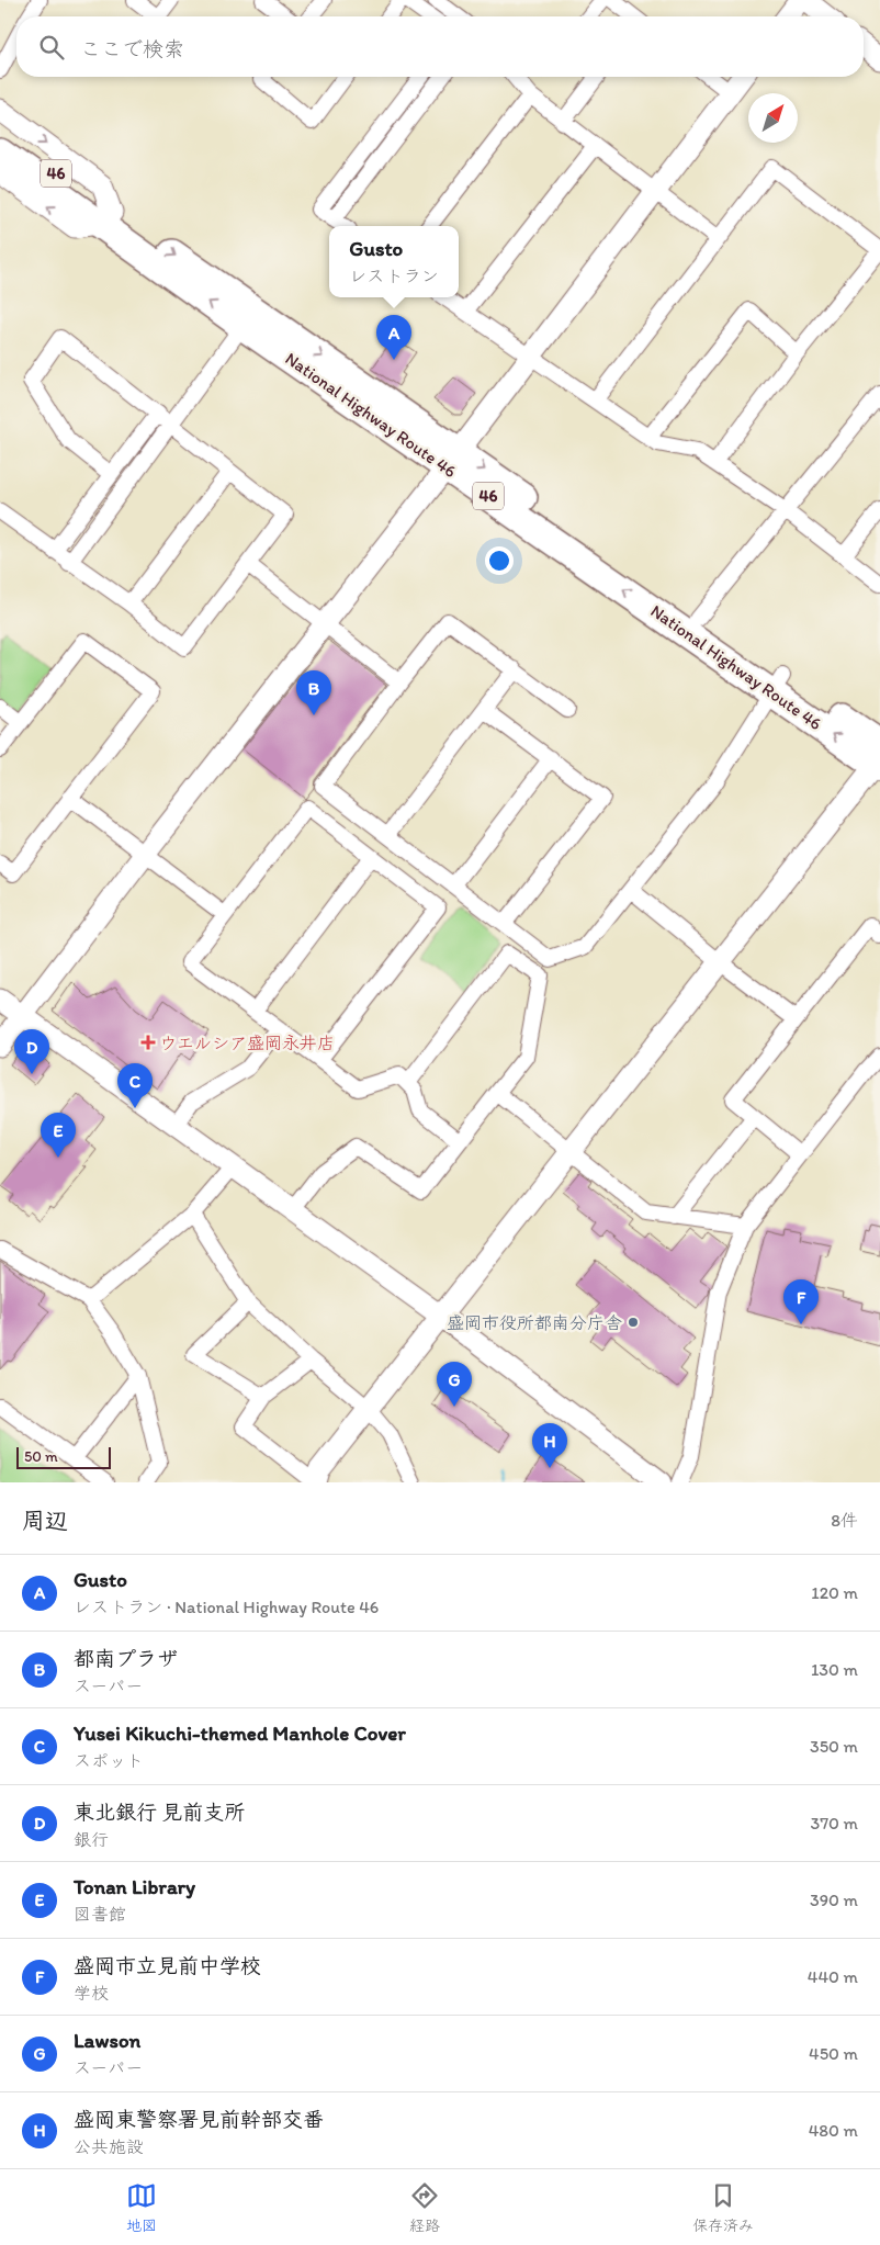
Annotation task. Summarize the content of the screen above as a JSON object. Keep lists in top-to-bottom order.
{
  "streets": {
    "highway": ["46", "National Highway Route 46"]
  },
  "places": {
    "health": ["ウエルシア盛岡永井店"],
    "other": ["盛岡市役所都南分庁舎"]
  },
  "scale_bar": "50 m",
  "north": "top right",
  "page": {
    "search": "ここで検索",
    "popup": ["Gusto", "レストラン"],
    "pins": [
      "A",
      "B",
      "D",
      "C",
      "E",
      "F",
      "G",
      "H"
    ],
    "scale": "50 m",
    "heading": ["周辺", "8件"],
    "list": [
      {
        "mark": "A",
        "name": "Gusto",
        "note": "レストラン · National Highway Route 46",
        "value": "120 m"
      },
      {
        "mark": "B",
        "name": "都南プラザ",
        "note": "スーパー",
        "value": "130 m"
      },
      {
        "mark": "C",
        "name": "Yusei Kikuchi-themed Manhole Cover",
        "note": "スポット",
        "value": "350 m"
      },
      {
        "mark": "D",
        "name": "東北銀行 見前支所",
        "note": "銀行",
        "value": "370 m"
      },
      {
        "mark": "E",
        "name": "Tonan Library",
        "note": "図書館",
        "value": "390 m"
      },
      {
        "mark": "F",
        "name": "盛岡市立見前中学校",
        "note": "学校",
        "value": "440 m"
      },
      {
        "mark": "G",
        "name": "Lawson",
        "note": "スーパー",
        "value": "450 m"
      },
      {
        "mark": "H",
        "name": "盛岡東警察署見前幹部交番",
        "note": "公共施設",
        "value": "480 m"
      }
    ],
    "nav": ["地図", "経路", "保存済み"]
  }
}
